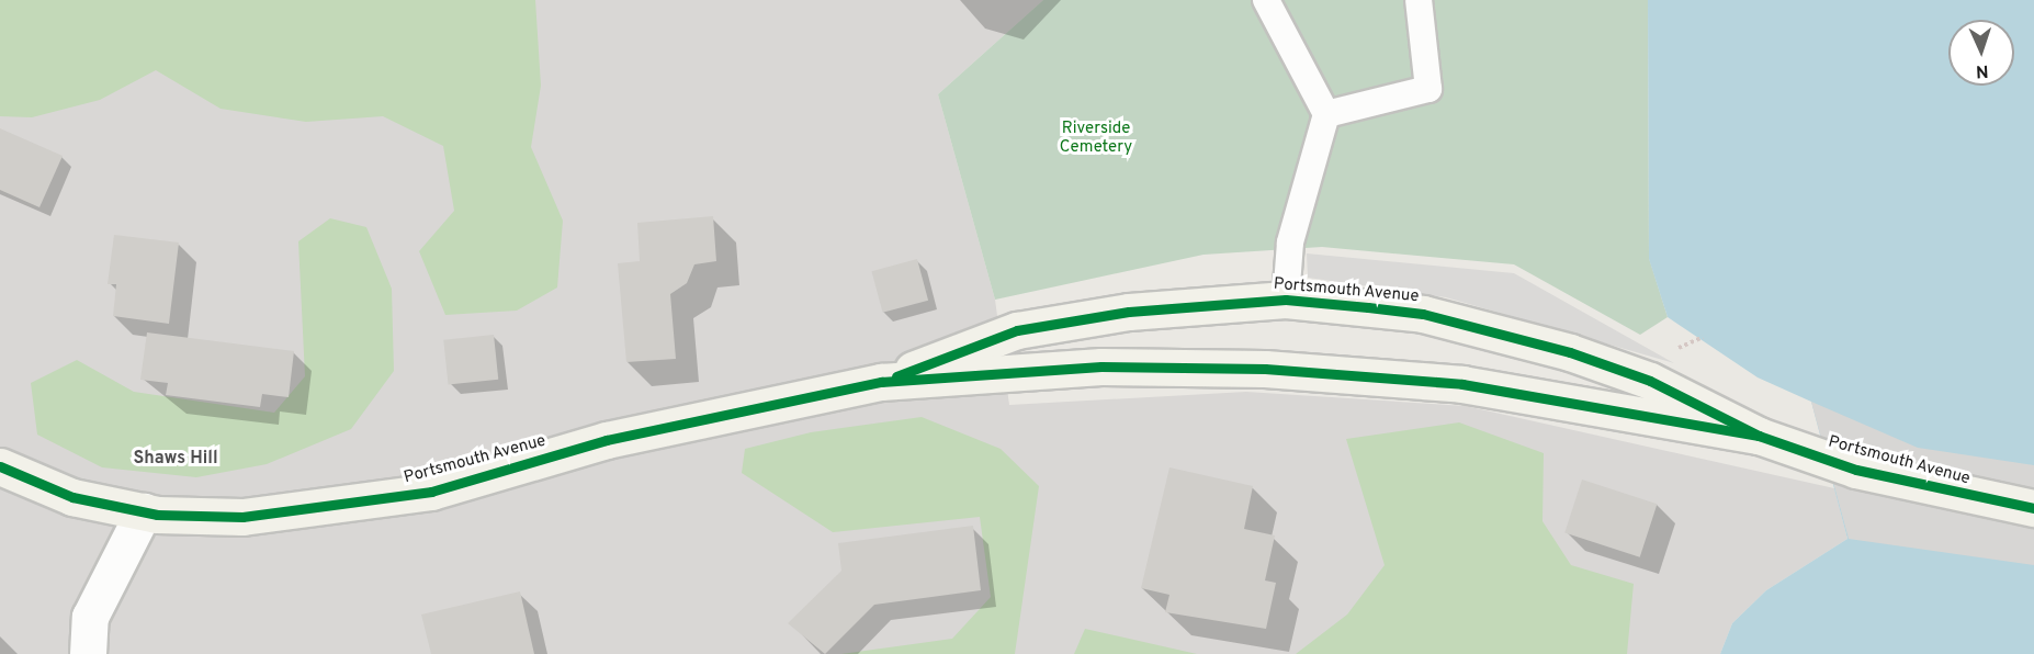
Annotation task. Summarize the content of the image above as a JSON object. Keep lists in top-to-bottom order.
{
  "streets": {
    "main road": ["Portsmouth Avenue"]
  },
  "districts": ["Shaws Hill"],
  "parks": ["Riverside Cemetery"],
  "north": "bottom"
}
